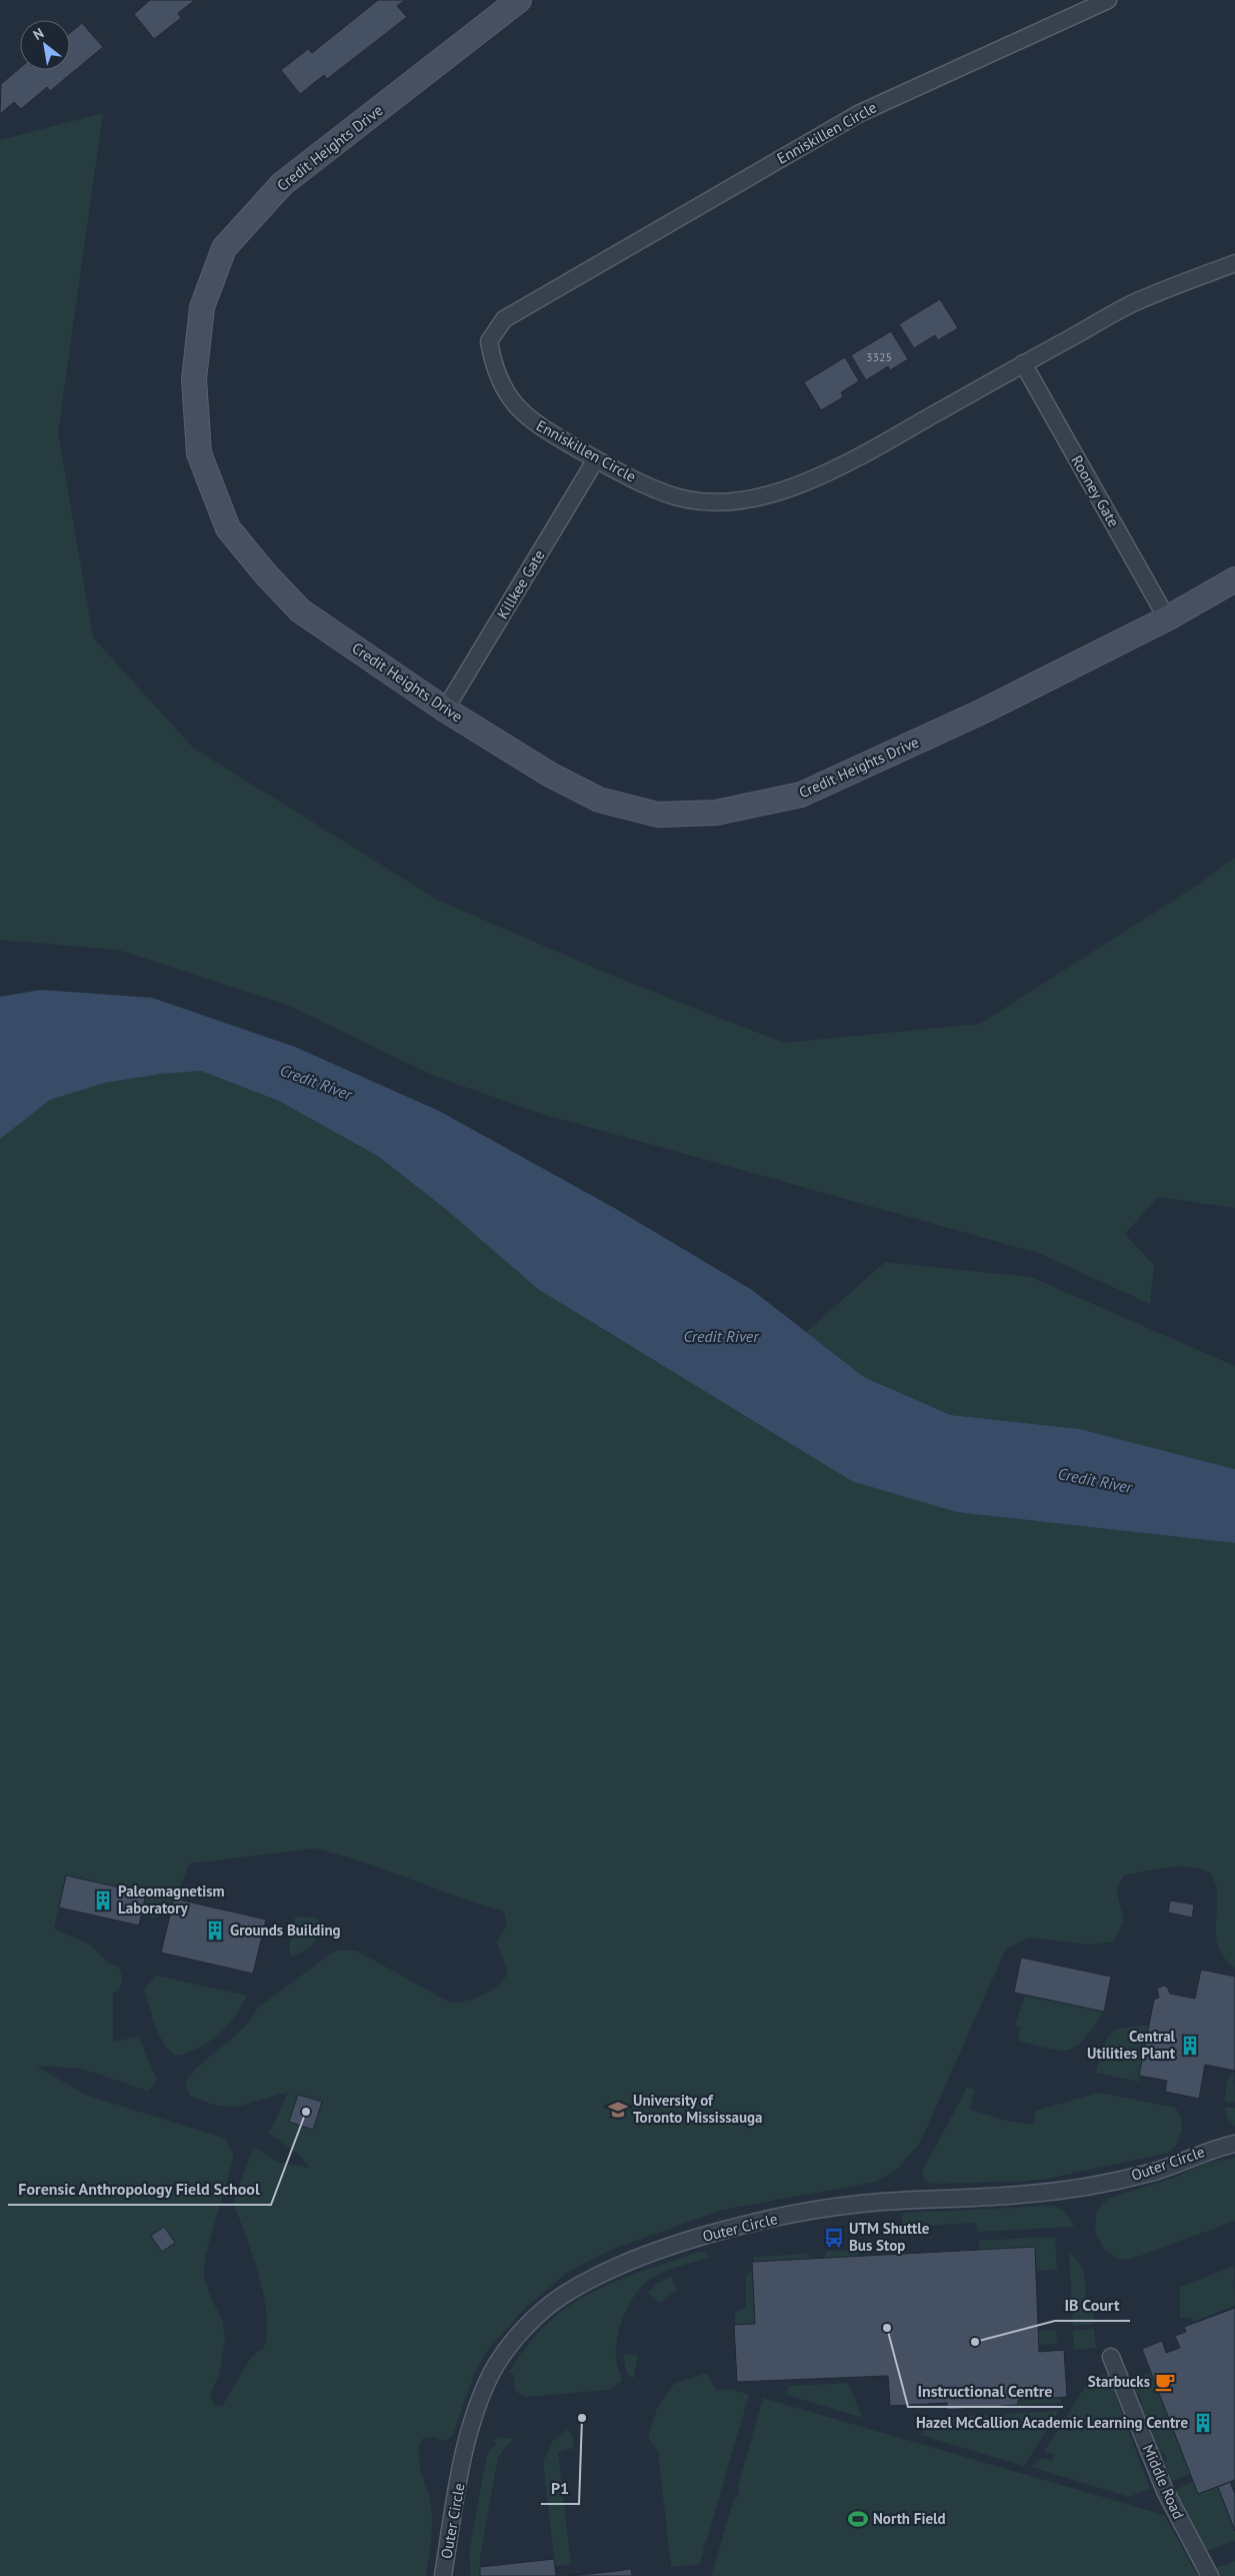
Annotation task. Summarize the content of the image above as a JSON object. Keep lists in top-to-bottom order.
{
  "streets": {
    "street": [
      "Enniskillen Circle",
      "Credit Heights Drive",
      "Rooney Gate",
      "Killkee Gate",
      "Outer Circle",
      "Middle Road"
    ]
  },
  "crossings": [
    ["Enniskillen Circle", "Rooney Gate"],
    ["Enniskillen Circle", "Killkee Gate"],
    ["Credit Heights Drive", "Rooney Gate"],
    ["Credit Heights Drive", "Killkee Gate"]
  ],
  "water": ["Credit River"],
  "places": {
    "building": [
      "Paleomagnetism Laboratory",
      "Grounds Building",
      "Central Utilities Plant",
      "Hazel McCallion Academic Learning Centre"
    ],
    "school or university": ["University of Toronto Mississauga"],
    "other": [
      "Forensic Anthropology Field School",
      "Instructional Centre",
      "IB Court",
      "P1"
    ],
    "bus stop": ["UTM Shuttle Bus Stop"],
    "cafe": ["Starbucks"],
    "sports": ["North Field"]
  },
  "house_numbers": ["3325"],
  "north": "top left"
}
